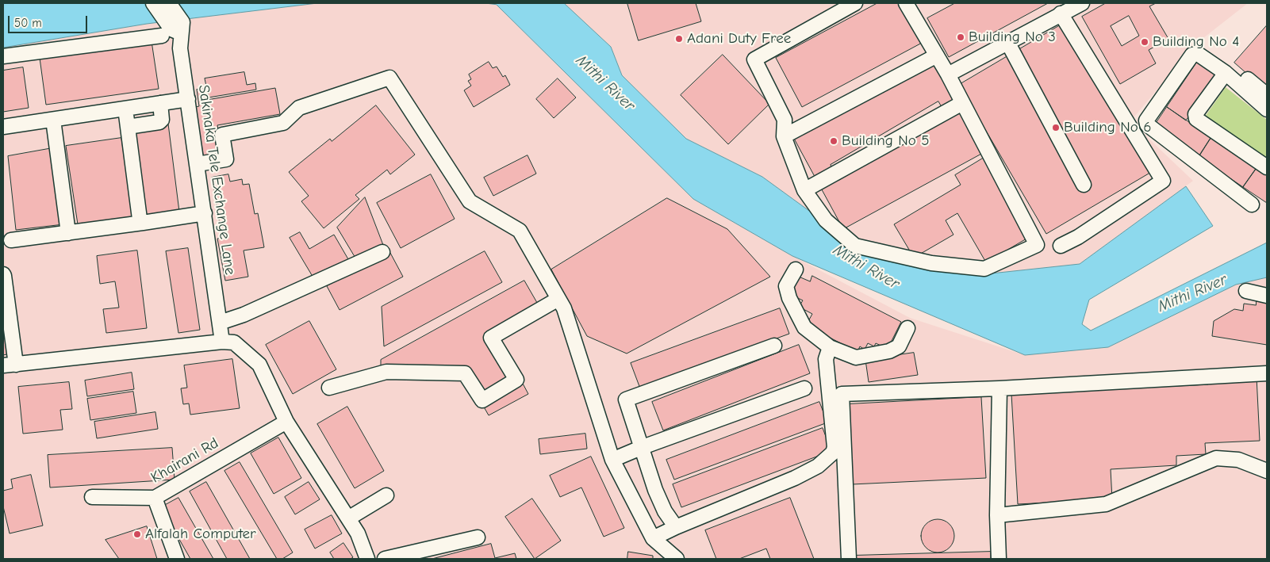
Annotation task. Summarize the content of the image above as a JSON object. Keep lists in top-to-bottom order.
{
  "streets": {
    "street": ["Sakinaka Tele Exchange Lane", "Khairani Rd"]
  },
  "water": ["Mithi River"],
  "places": [
    "Building No 3",
    "Adani Duty Free",
    "Building No 4",
    "Building No 6",
    "Building No 5",
    "Alfalah Computer"
  ],
  "scale_bar": "50 m"
}
